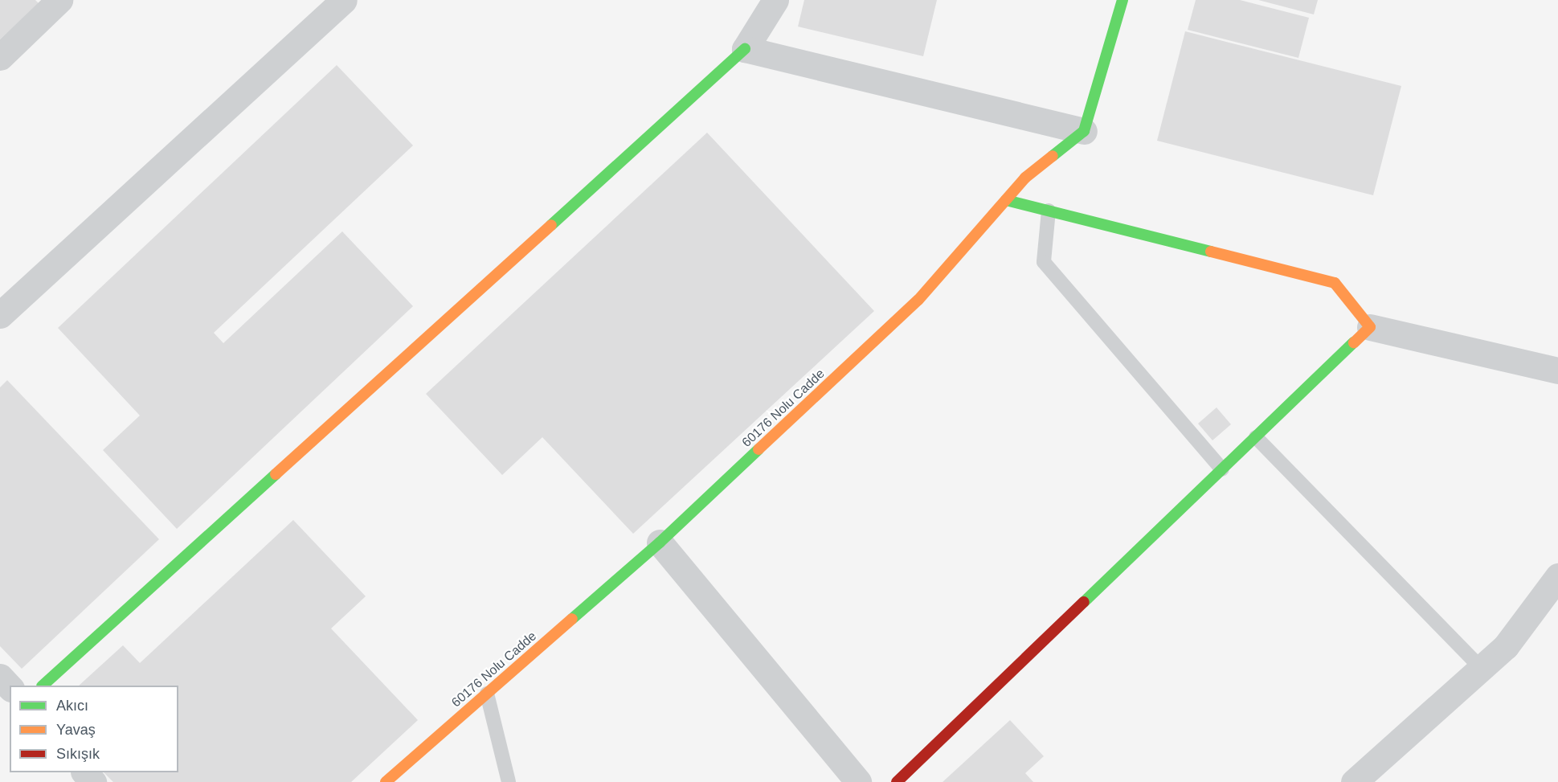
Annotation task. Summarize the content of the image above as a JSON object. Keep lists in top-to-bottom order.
{
  "streets": {
    "street": ["60176 Nolu Cadde"]
  },
  "legend": ["Akıcı", "Yavaş", "Sıkışık"]
}
